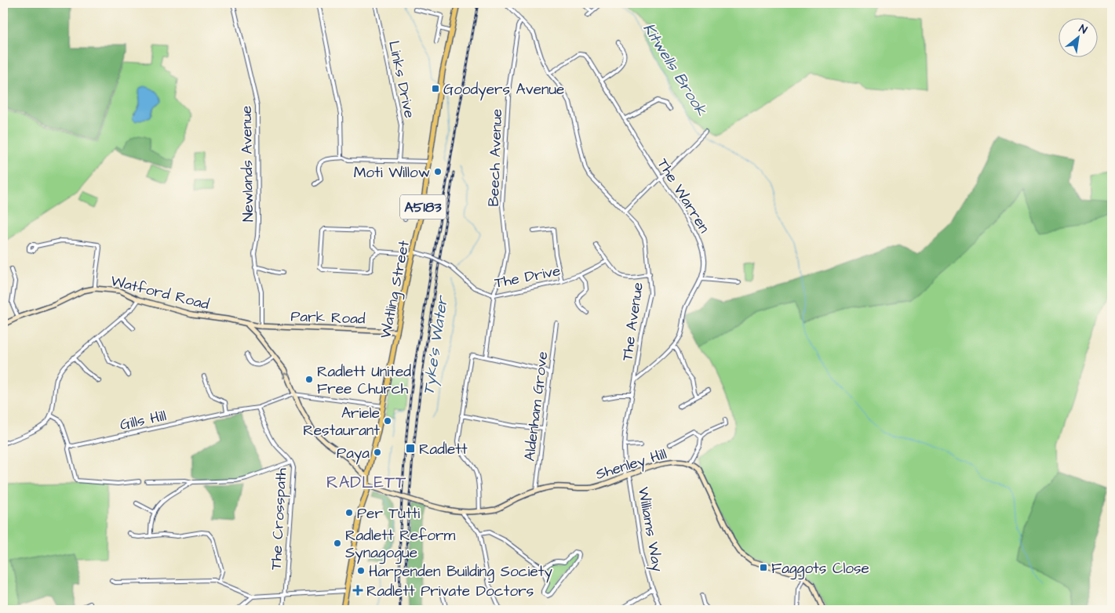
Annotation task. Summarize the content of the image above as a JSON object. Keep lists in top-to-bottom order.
{
  "streets": {
    "main road": ["A5183", "Watling Street"],
    "street": [
      "Links Drive",
      "Beech Avenue",
      "Newlands Avenue",
      "The Warren",
      "The Drive",
      "Watford Road",
      "Park Road",
      "The Avenue",
      "Aldenham Grove",
      "Gills Hill",
      "Shenley Hill",
      "The Crosspath",
      "Williams Way"
    ]
  },
  "crossings": [
    ["Beech Avenue", "The Drive"],
    ["Beech Avenue", "The Avenue"],
    ["Newlands Avenue", "Watford Road"],
    ["Newlands Avenue", "Park Road"],
    ["The Warren", "The Avenue"],
    ["The Drive", "Watling Street"],
    ["Watling Street", "Park Road"],
    ["Watling Street", "Shenley Hill"],
    ["Watford Road", "Park Road"],
    ["The Avenue", "Shenley Hill"],
    ["The Avenue", "Williams Way"],
    ["Aldenham Grove", "Shenley Hill"],
    ["Gills Hill", "The Crosspath"],
    ["Shenley Hill", "Williams Way"]
  ],
  "districts": ["RADLETT"],
  "water": ["Kitwells Brook", "Tyke's Water"],
  "places": {
    "transit": ["Goodyers Avenue", "Radlett", "Faggots Close"],
    "other": [
      "Moti Willow",
      "Radlett United Free Church",
      "Ariele Restaurant",
      "Paya",
      "Per Tutti",
      "Radlett Reform Synagogue",
      "Harpenden Building Society"
    ],
    "health": ["Radlett Private Doctors"]
  },
  "north": "top right"
}
